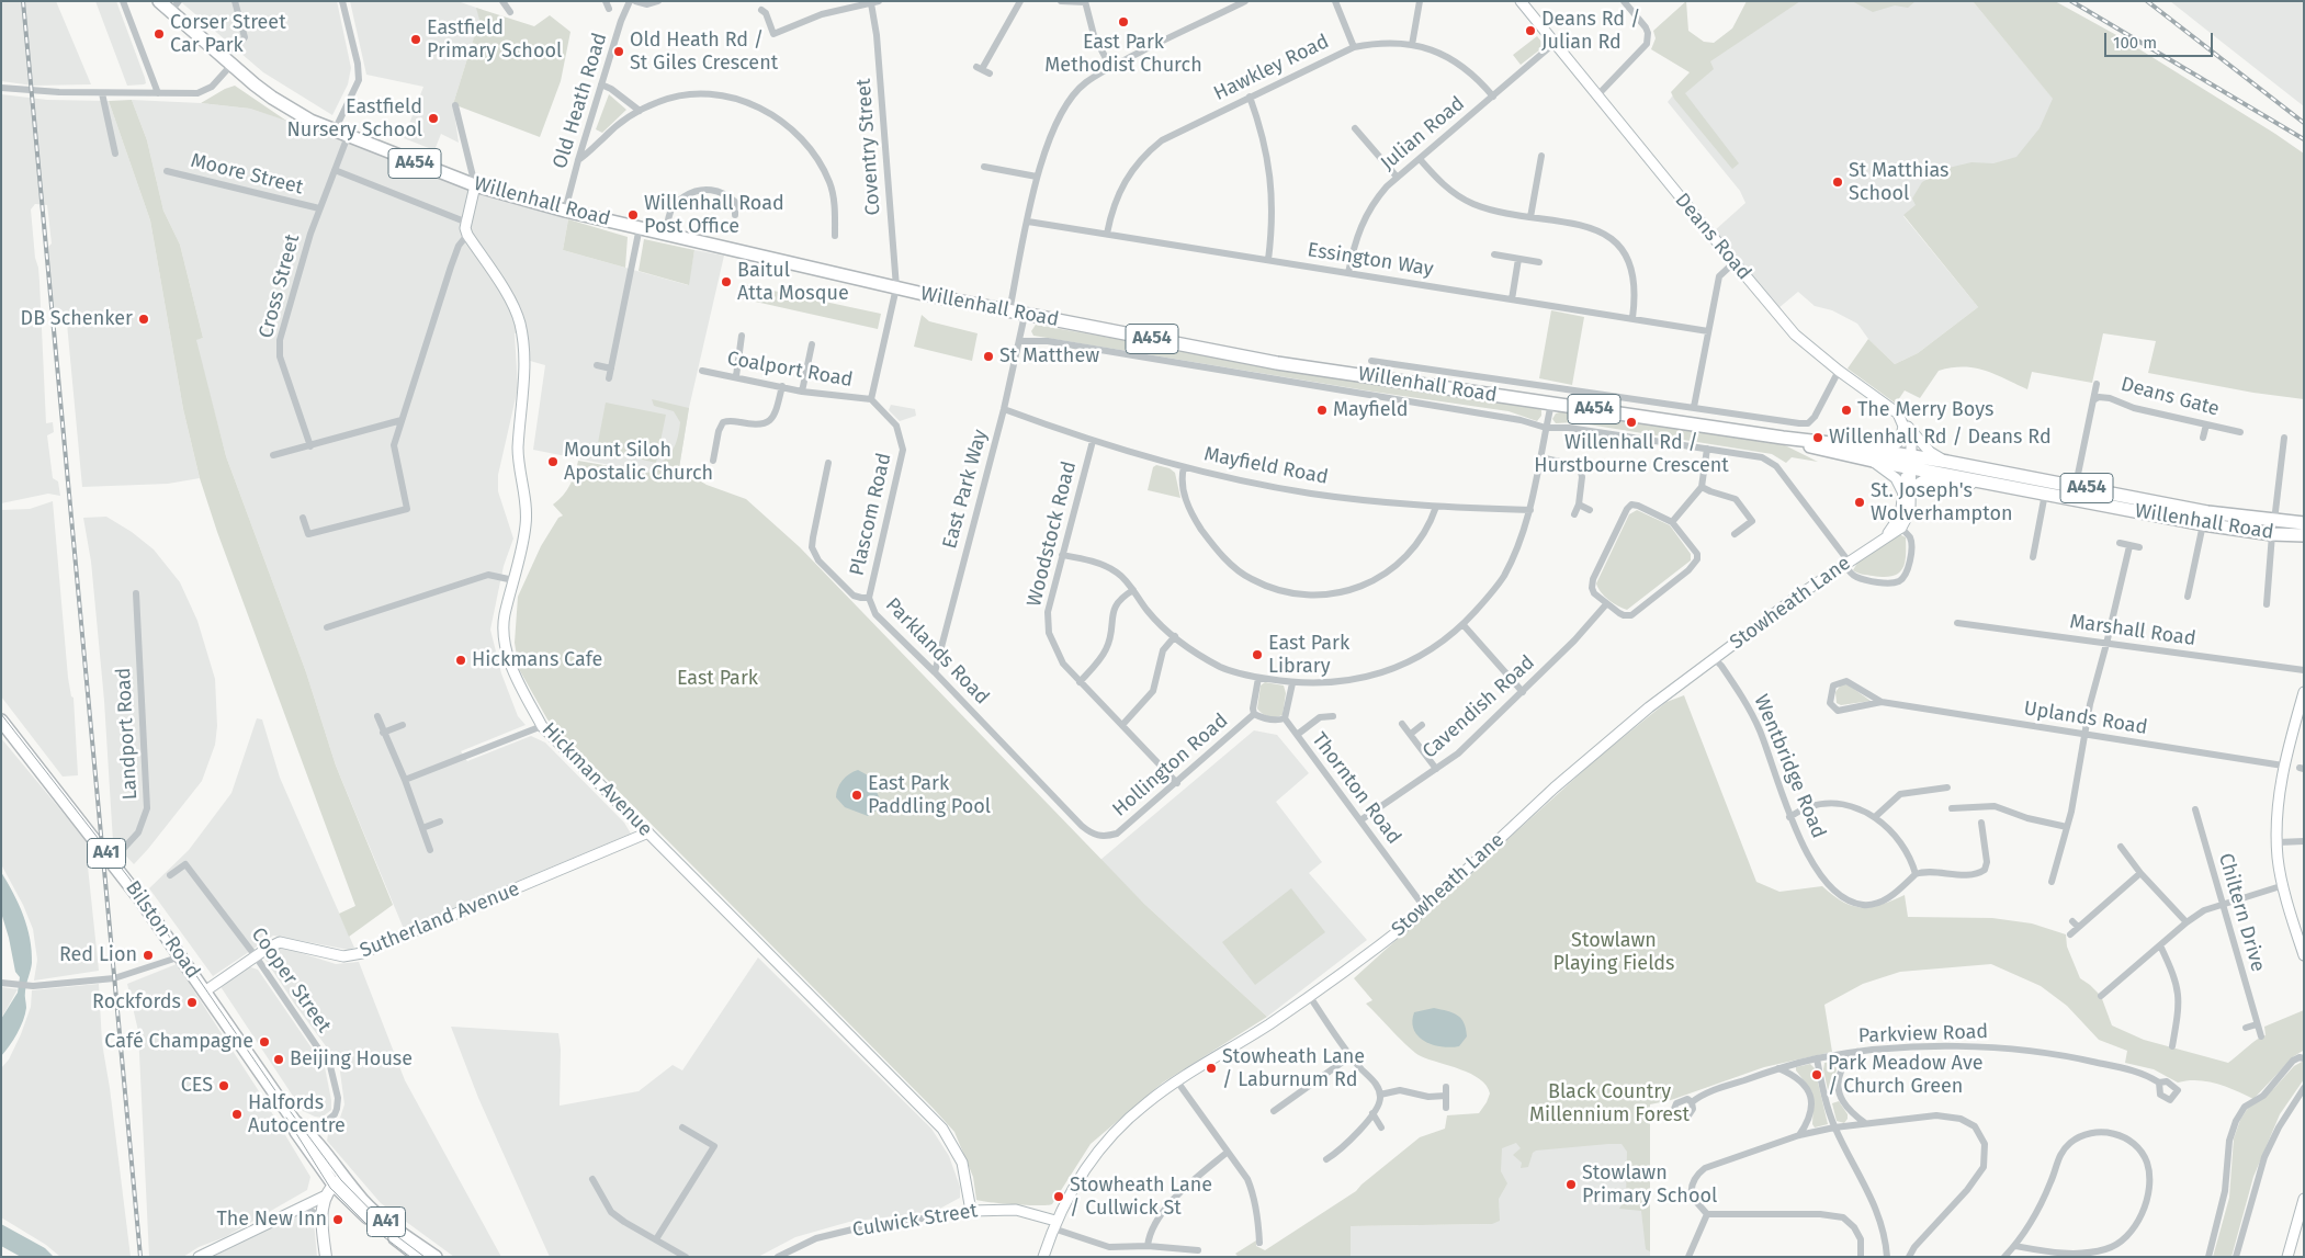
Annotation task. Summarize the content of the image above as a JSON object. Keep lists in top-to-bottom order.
{
  "streets": {
    "highway": [
      "A454",
      "Willenhall Road",
      "A41",
      "Bilston Road"
    ],
    "street": [
      "Hawkley Road",
      "Old Heath Road",
      "Julian Road",
      "Coventry Street",
      "Moore Street",
      "Deans Road",
      "Essington Way",
      "Cross Street",
      "Coalport Road",
      "Deans Gate",
      "Mayfield Road",
      "East Park Way",
      "Plascom Road",
      "Woodstock Road",
      "Stowheath Lane",
      "Marshall Road",
      "Parklands Road",
      "Cavendish Road",
      "Uplands Road",
      "Landport Road",
      "Hollington Road",
      "Wentbridge Road",
      "Hickman Avenue",
      "Thornton Road",
      "Chiltern Drive",
      "Sutherland Avenue",
      "Cooper Street",
      "Parkview Road",
      "Culwick Street"
    ]
  },
  "crossings": [
    ["Hawkley Road", "Julian Road"],
    ["Hawkley Road", "Essington Way"],
    ["Old Heath Road", "Willenhall Road"],
    ["Julian Road", "Deans Road"],
    ["Julian Road", "Essington Way"],
    ["Coventry Street", "Willenhall Road"],
    ["A454", "Willenhall Road"],
    ["Moore Street", "Cross Street"],
    ["Willenhall Road", "Deans Road"],
    ["Willenhall Road", "Cross Street"],
    ["Willenhall Road", "East Park Way"],
    ["Willenhall Road", "Stowheath Lane"],
    ["Deans Road", "Stowheath Lane"],
    ["Coalport Road", "Plascom Road"],
    ["Mayfield Road", "East Park Way"],
    ["Mayfield Road", "Woodstock Road"],
    ["East Park Way", "Parklands Road"],
    ["Plascom Road", "Parklands Road"],
    ["Woodstock Road", "Hollington Road"],
    ["Stowheath Lane", "Wentbridge Road"],
    ["Stowheath Lane", "Thornton Road"],
    ["Stowheath Lane", "Culwick Street"],
    ["Parklands Road", "Hollington Road"],
    ["Cavendish Road", "Thornton Road"],
    ["Landport Road", "Bilston Road"],
    ["Hollington Road", "Thornton Road"],
    ["Hickman Avenue", "Sutherland Avenue"],
    ["Hickman Avenue", "Culwick Street"],
    ["Sutherland Avenue", "Bilston Road"],
    ["Sutherland Avenue", "Cooper Street"],
    ["Bilston Road", "Cooper Street"]
  ],
  "parks": ["East Park", "Stowlawn Playing Fields", "Black Country Millennium Forest"],
  "places": [
    "East Park Methodist Church",
    "Deans Rd / Julian Rd",
    "Corser Street Car Park",
    "Eastfield Primary School",
    "Old Heath Rd / St Giles Crescent",
    "Eastfield Nursery School",
    "St Matthias School",
    "Willenhall Road Post Office",
    "Baitul Atta Mosque",
    "DB Schenker",
    "St Matthew",
    "Mayfield",
    "The Merry Boys",
    "Willenhall Rd / Hurstbourne Crescent",
    "Willenhall Rd / Deans Rd",
    "Mount Siloh Apostalic Church",
    "St. Joseph's Wolverhampton",
    "East Park Library",
    "Hickmans Cafe",
    "East Park Paddling Pool",
    "Red Lion",
    "Rockfords",
    "Café Champagne",
    "Beijing House",
    "Stowheath Lane / Laburnum Rd",
    "Park Meadow Ave / Church Green",
    "CES",
    "Halfords Autocentre",
    "Stowlawn Primary School",
    "Stowheath Lane / Cullwick St",
    "The New Inn"
  ],
  "scale_bar": "100 m"
}
